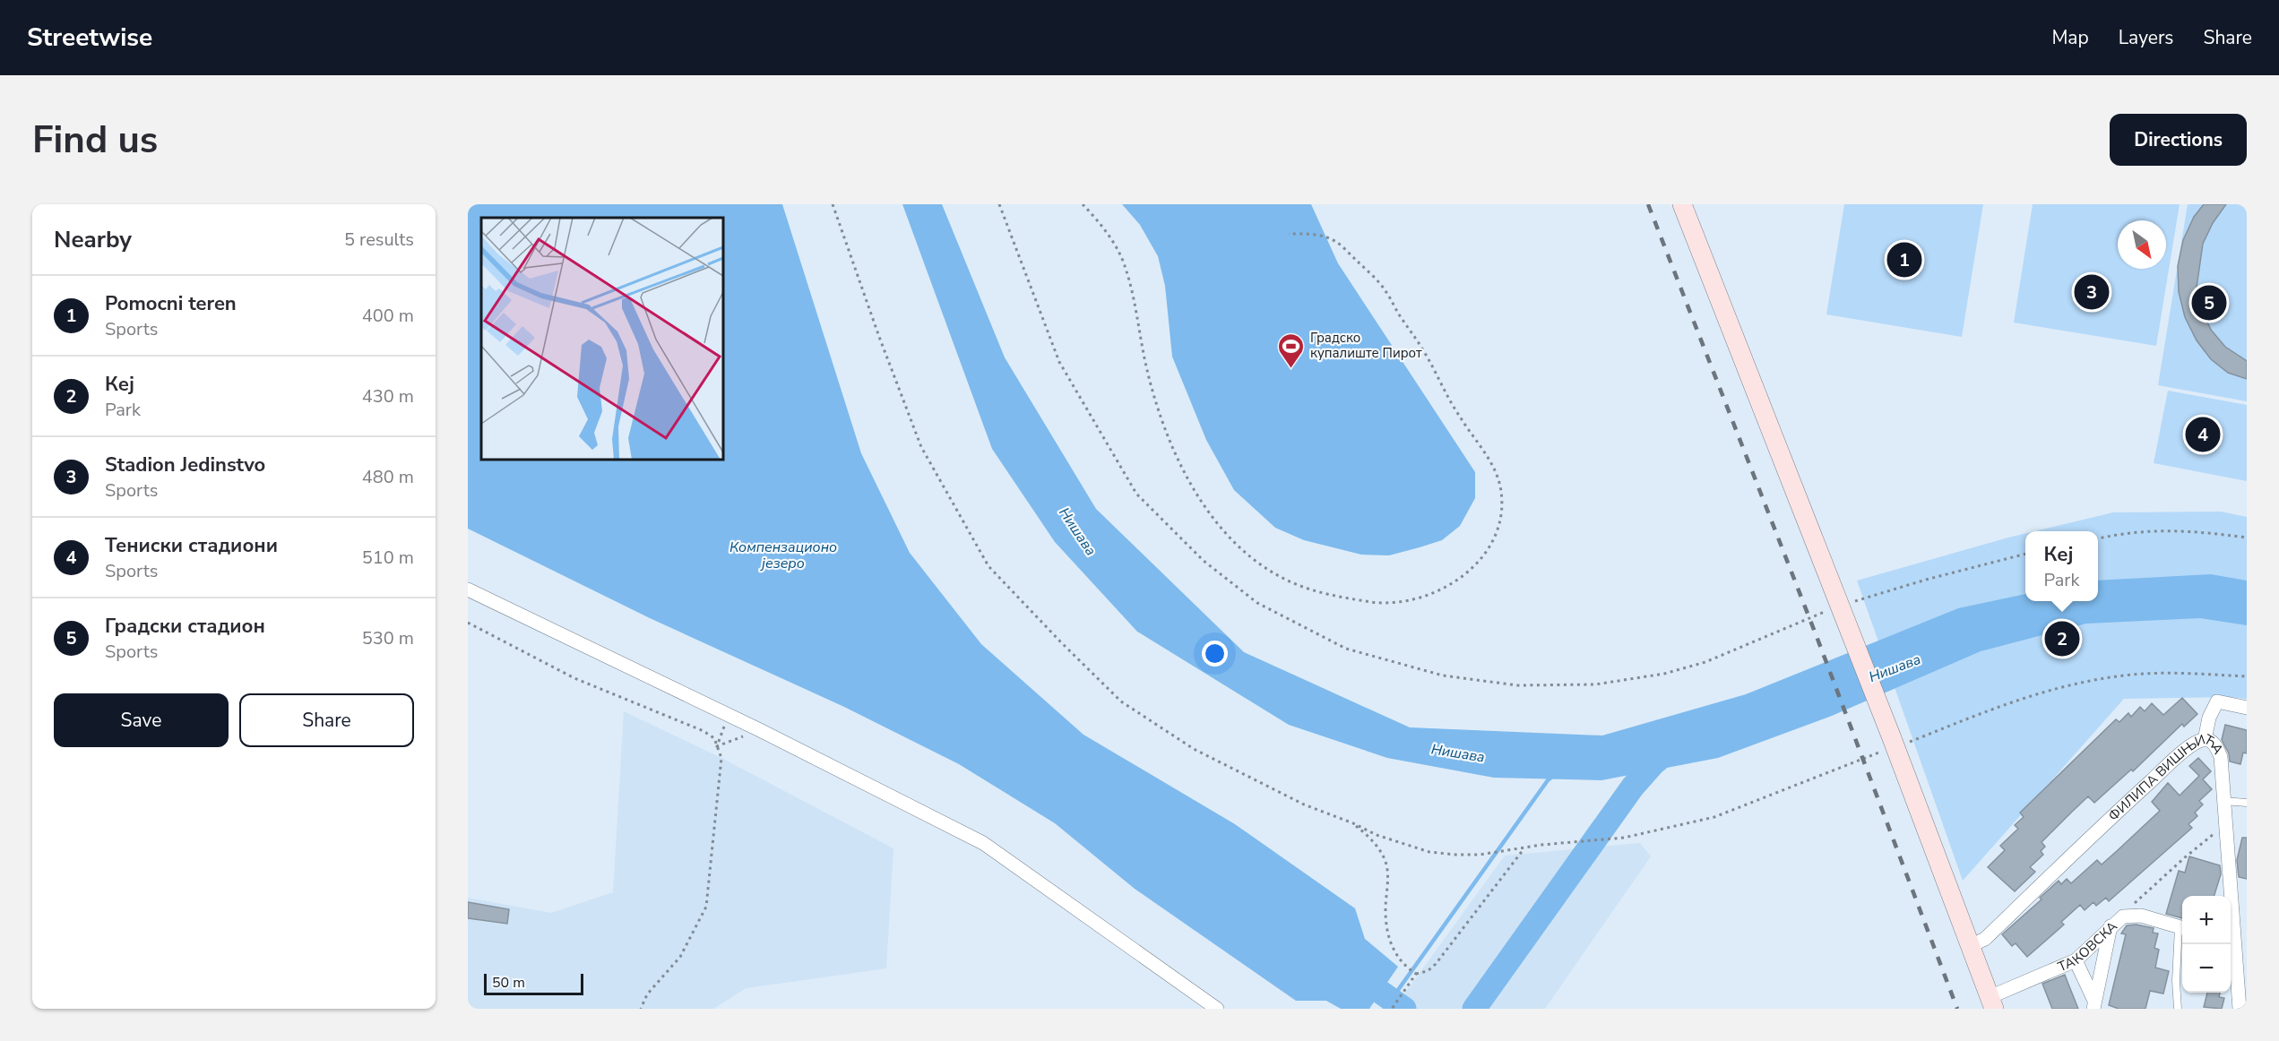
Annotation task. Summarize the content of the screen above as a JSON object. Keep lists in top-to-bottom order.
{
  "streets": {
    "street": ["ФИЛИПА ВИШЊИЋА", "ТАКОВСКА"]
  },
  "water": ["Нишава", "Компензационо језеро"],
  "places": {
    "sports": ["Градско купалиште Пирот"]
  },
  "scale_bar": "50 m",
  "north": "bottom right",
  "page": {
    "header": "Streetwise",
    "nav": ["Map", "Layers", "Share"],
    "buttons": [
      "Directions",
      ["Save", "Share"]
    ],
    "title": "Find us",
    "heading": ["Nearby", "5 results"],
    "pins": [
      "1",
      "3",
      "5",
      "4",
      "2"
    ],
    "list": [
      {
        "mark": "1",
        "name": "Pomocni teren",
        "note": "Sports",
        "value": "400 m"
      },
      {
        "mark": "2",
        "name": "Кеј",
        "note": "Park",
        "value": "430 m"
      },
      {
        "mark": "3",
        "name": "Stadion Jedinstvo",
        "note": "Sports",
        "value": "480 m"
      },
      {
        "mark": "4",
        "name": "Тениски стадиони",
        "note": "Sports",
        "value": "510 m"
      },
      {
        "mark": "5",
        "name": "Градски стадион",
        "note": "Sports",
        "value": "530 m"
      }
    ],
    "popup": ["Кеј", "Park"],
    "map_buttons": ["+", "−"],
    "scale": "50 m"
  }
}
